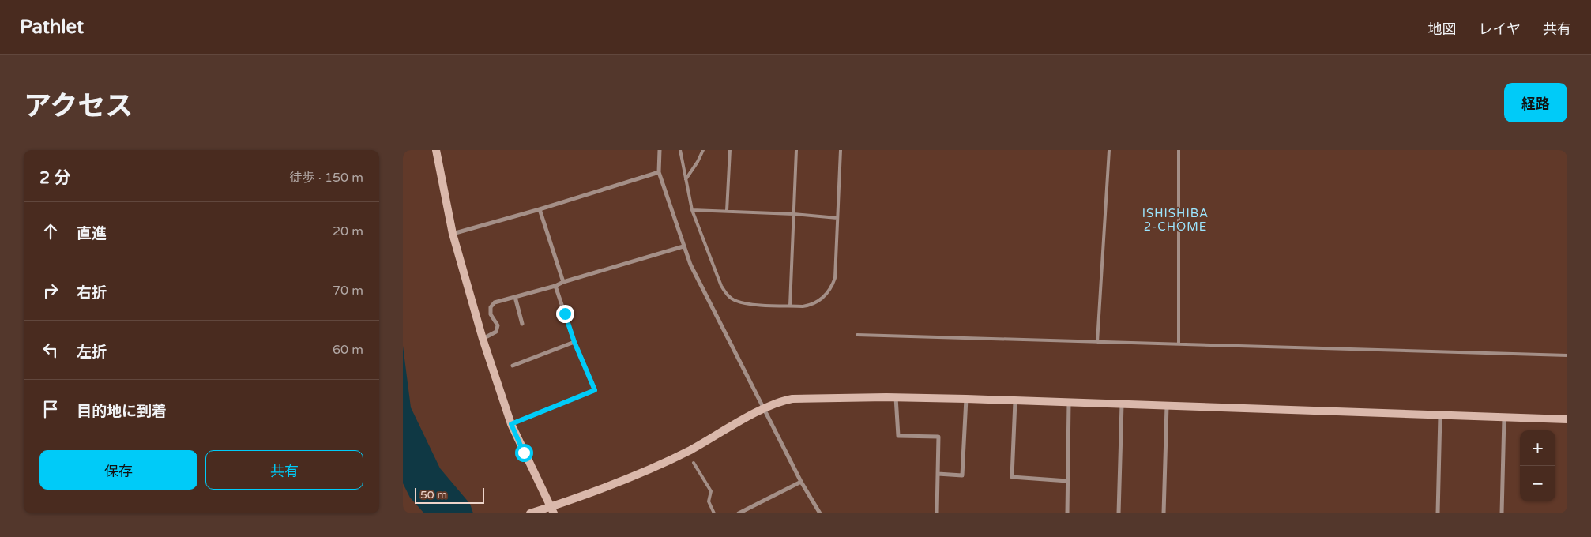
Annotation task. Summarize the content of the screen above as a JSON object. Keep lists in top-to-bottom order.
{
  "districts": ["ISHISHIBA 2-CHOME"],
  "scale_bar": "50 m",
  "page": {
    "header": "Pathlet",
    "nav": ["地図", "レイヤ", "共有"],
    "title": "アクセス",
    "buttons": [
      "経路",
      ["保存", "共有"]
    ],
    "heading": ["2 分", "徒歩 · 150 m"],
    "list": [
      ["直進", "20 m"],
      ["右折", "70 m"],
      ["左折", "60 m"],
      "目的地に到着"
    ],
    "map_buttons": ["+", "−"],
    "scale": "50 m"
  }
}
